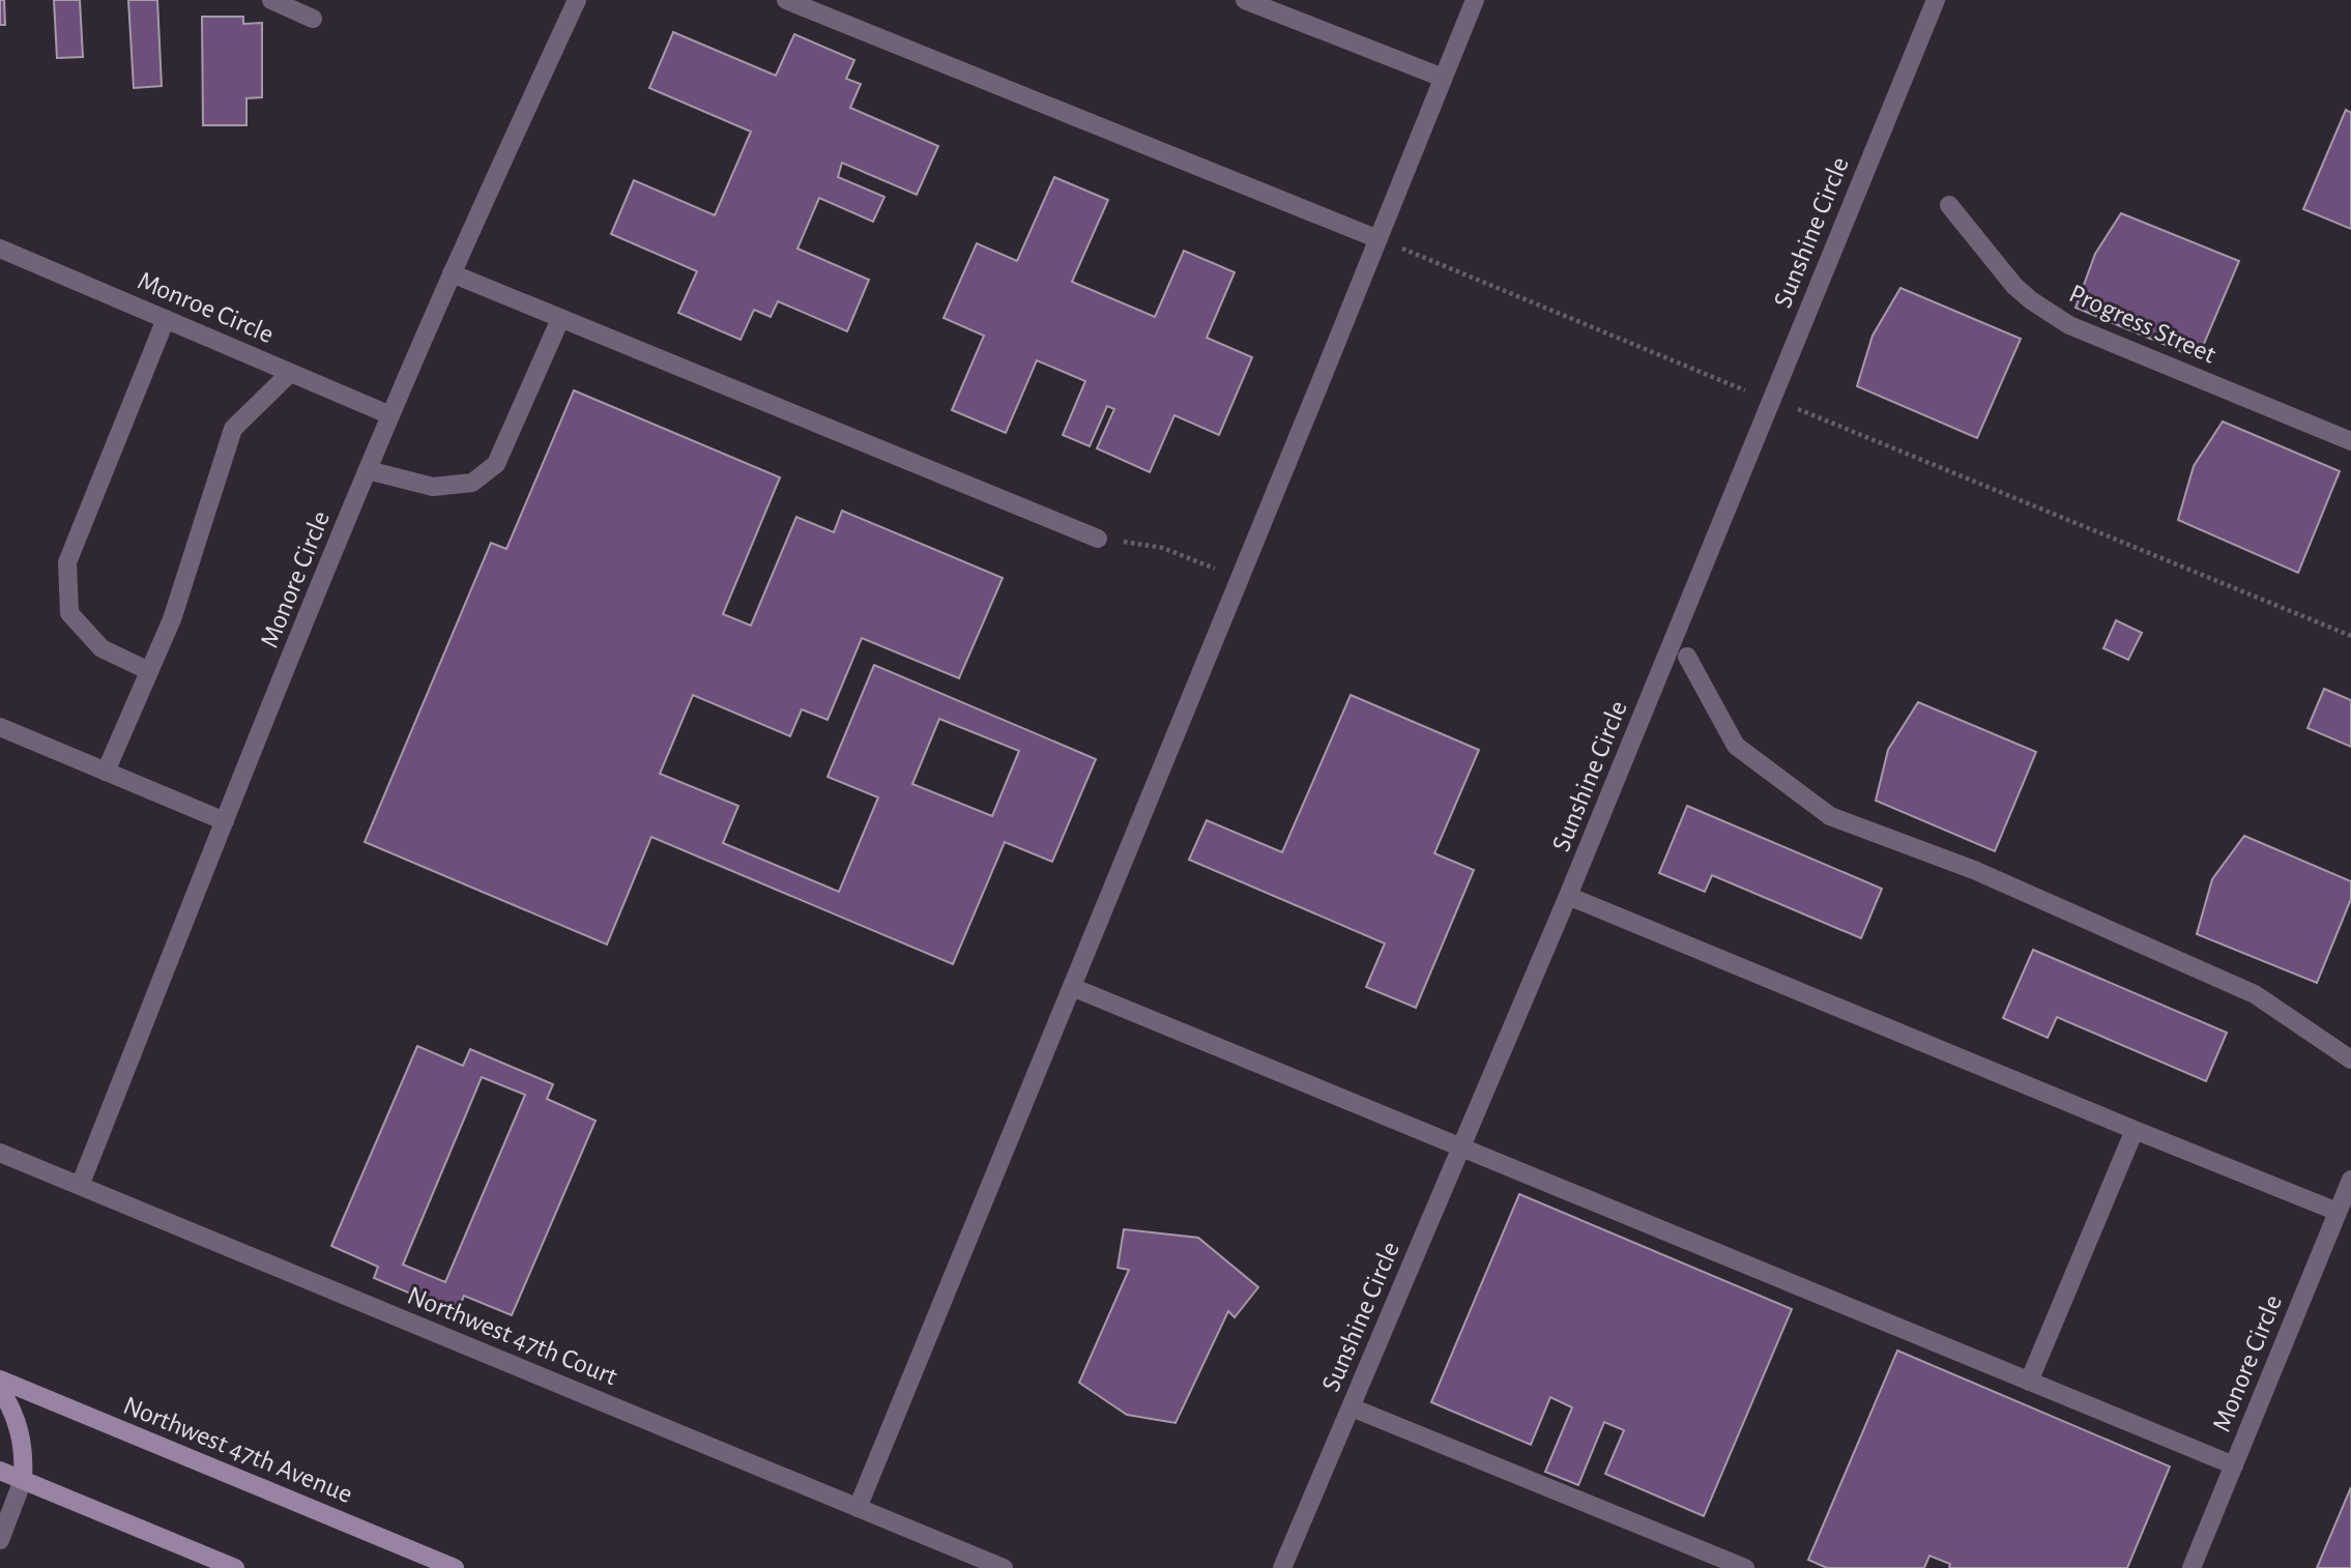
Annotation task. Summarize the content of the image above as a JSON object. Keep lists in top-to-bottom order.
{
  "streets": {
    "main road": ["Northwest 47th Avenue"],
    "street": [
      "Sunshine Circle",
      "Monroe Circle",
      "Progress Street",
      "Monore Circle",
      "Northwest 47th Court"
    ]
  },
  "crossings": [
    ["Monroe Circle", "Monore Circle"],
    ["Monore Circle", "Northwest 47th Court"]
  ]
}
